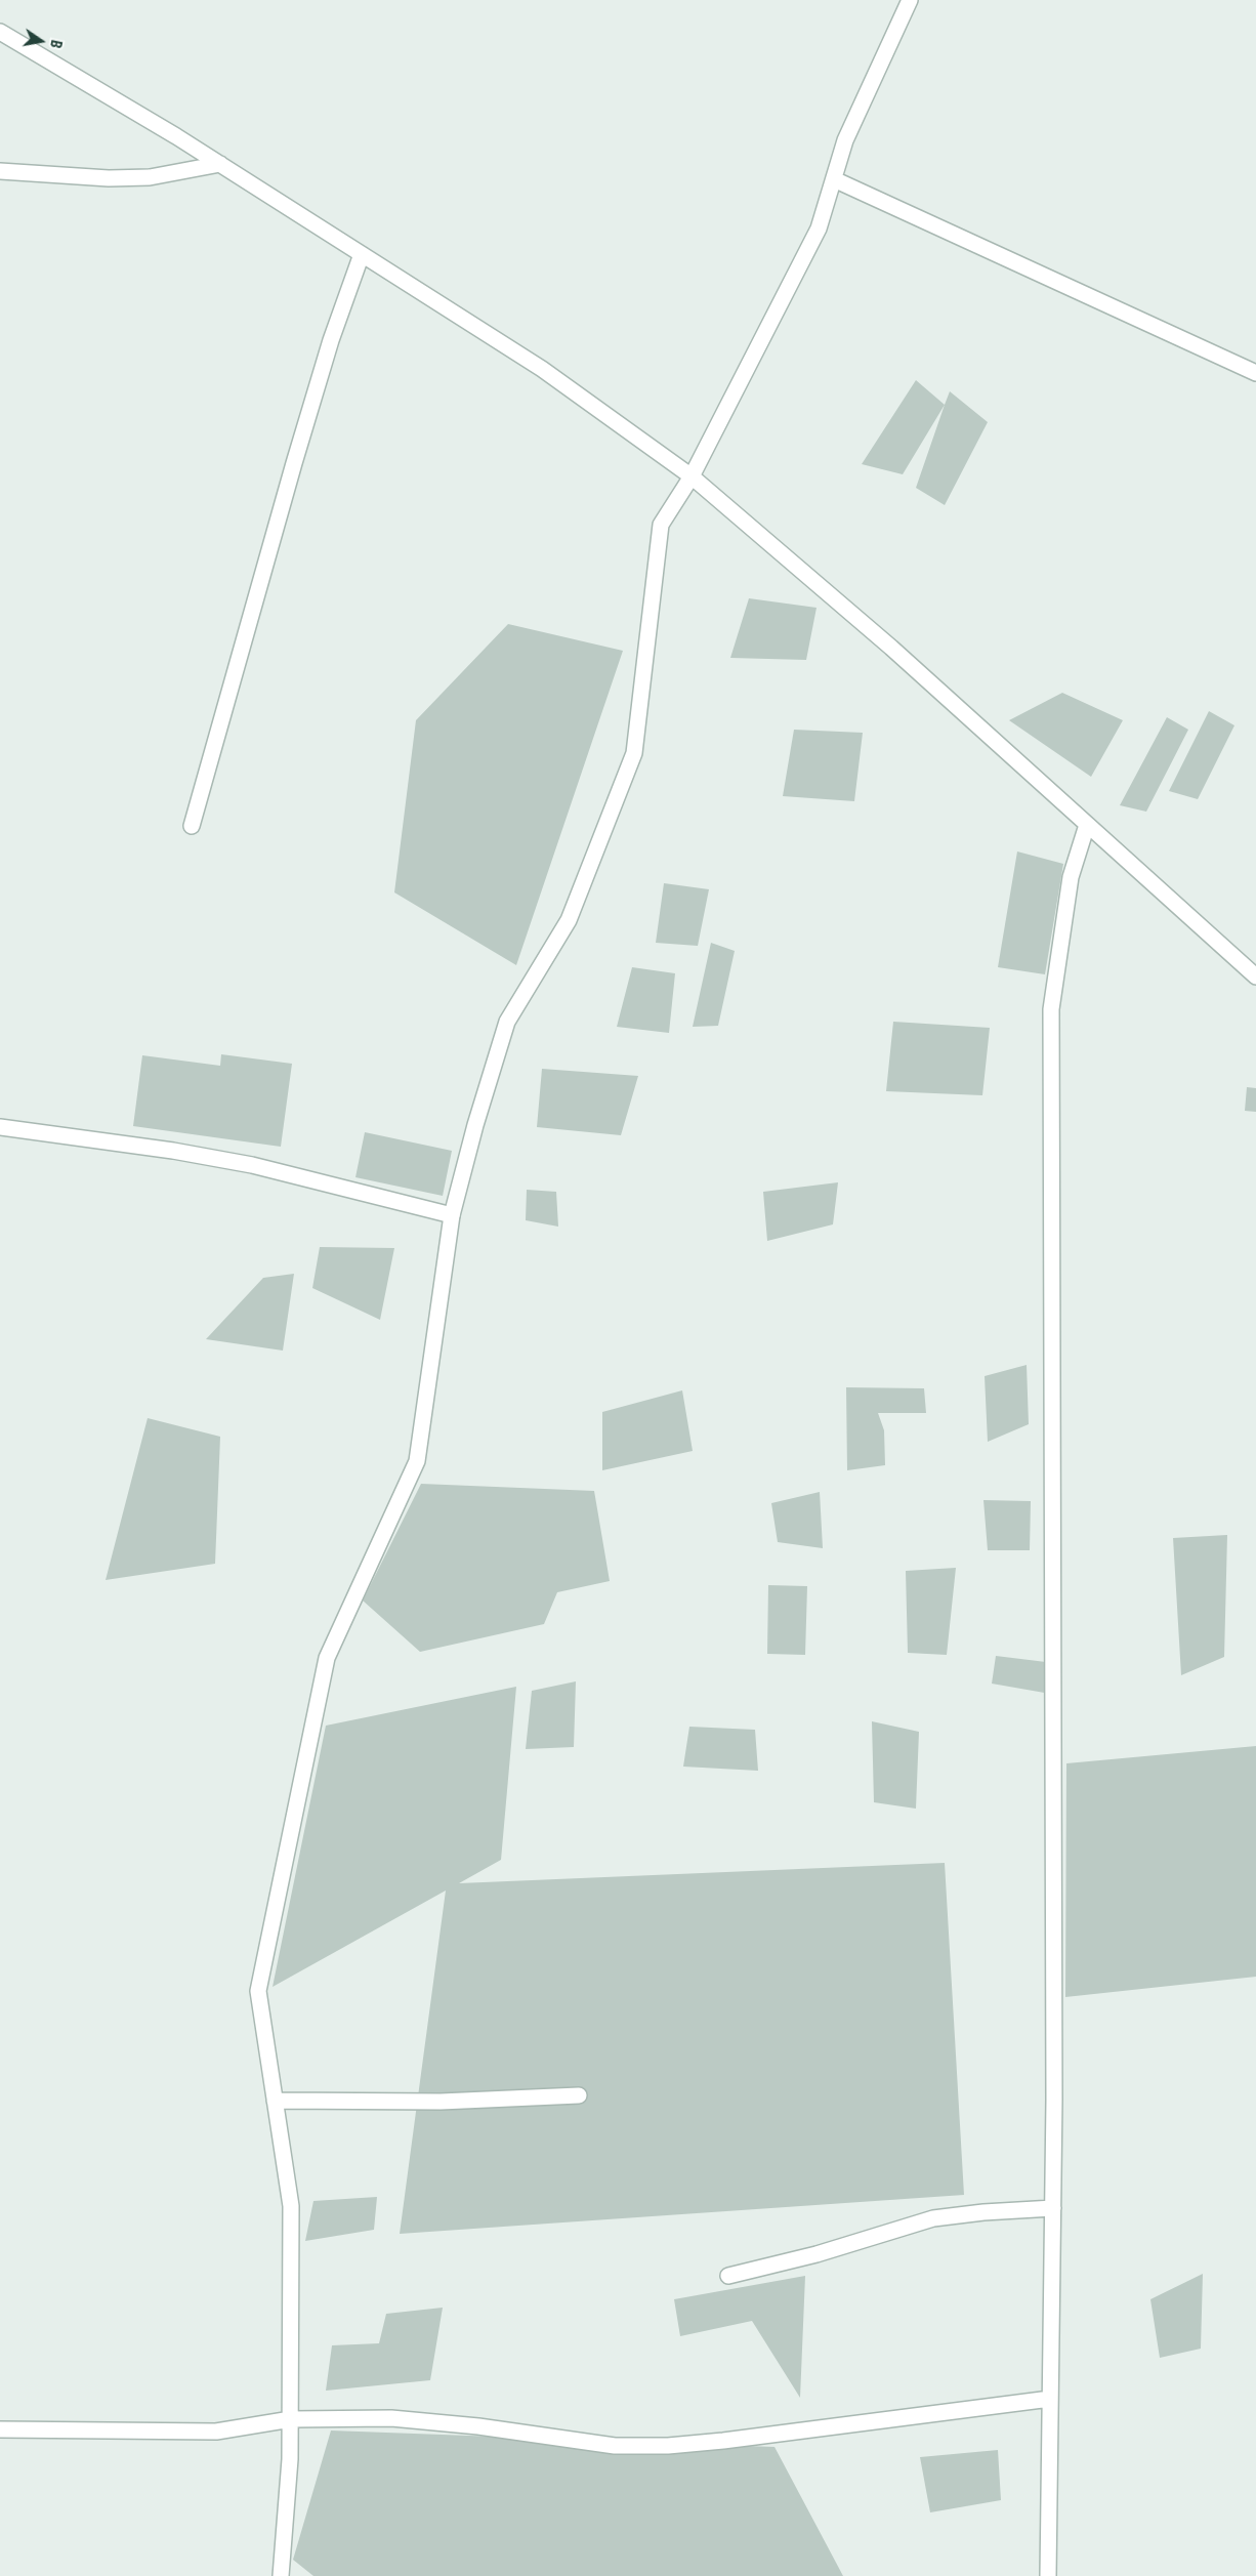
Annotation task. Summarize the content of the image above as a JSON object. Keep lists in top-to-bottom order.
{
  "north": "right"
}
